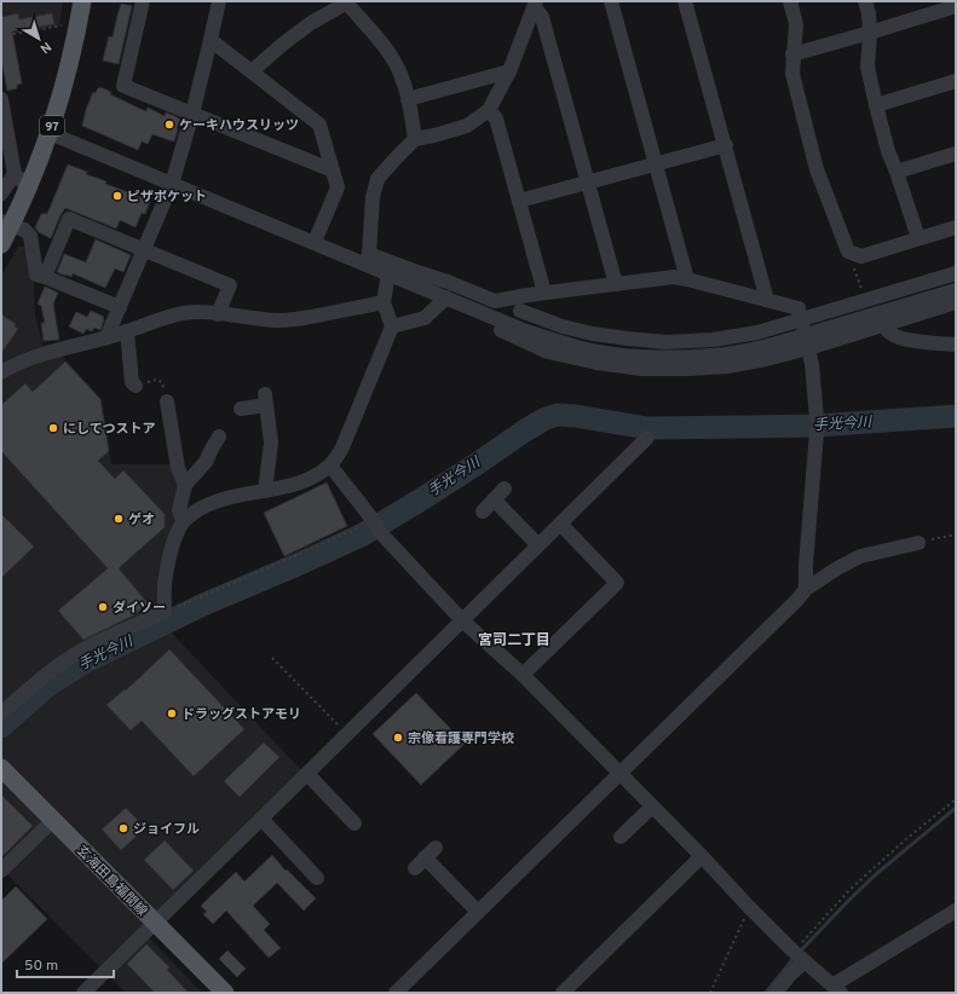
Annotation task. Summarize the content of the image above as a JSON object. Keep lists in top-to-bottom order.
{
  "streets": {
    "main road": ["97", "玄海田島福間線"]
  },
  "districts": ["宮司二丁目"],
  "water": ["手光今川"],
  "places": [
    "ケーキハウスリッツ",
    "ピザポケット",
    "にしてつストア",
    "ゲオ",
    "ダイソー",
    "ドラッグストアモリ",
    "宗像看護専門学校",
    "ジョイフル"
  ],
  "scale_bar": "50 m",
  "north": "bottom right"
}
